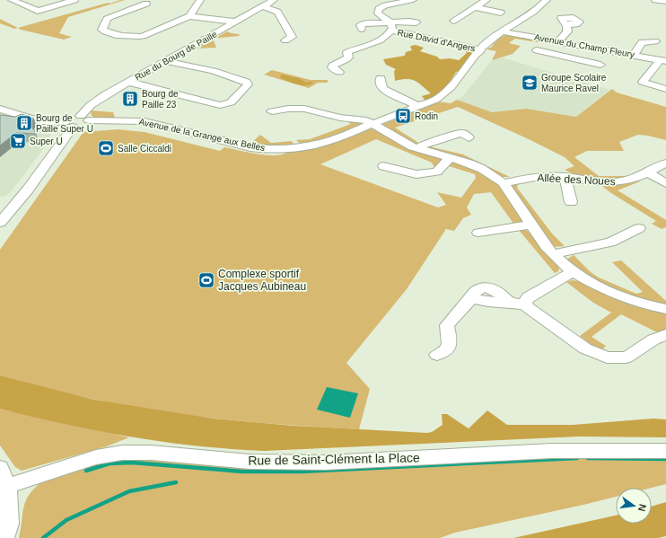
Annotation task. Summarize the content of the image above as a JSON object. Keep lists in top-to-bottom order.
{
  "streets": {
    "street": [
      "Rue David d'Angers",
      "Avenue du Champ Fleury",
      "Rue du Bourg de Paille",
      "Avenue de la Grange aux Belles",
      "Allée des Noues",
      "Rue de Saint-Clément la Place"
    ]
  },
  "crossings": [
    ["Rue David d'Angers", "Avenue de la Grange aux Belles"],
    ["Avenue du Champ Fleury", "Avenue de la Grange aux Belles"],
    ["Rue du Bourg de Paille", "Avenue de la Grange aux Belles"]
  ],
  "places": {
    "school or university": ["Groupe Scolaire Maurice Ravel"],
    "building": ["Bourg de Paille 23", "Bourg de Paille Super U"],
    "bus stop": ["Rodin"],
    "supermarket": ["Super U"],
    "sports": ["Salle Ciccaldi", "Complexe sportif Jacques Aubineau"]
  },
  "north": "right"
}
